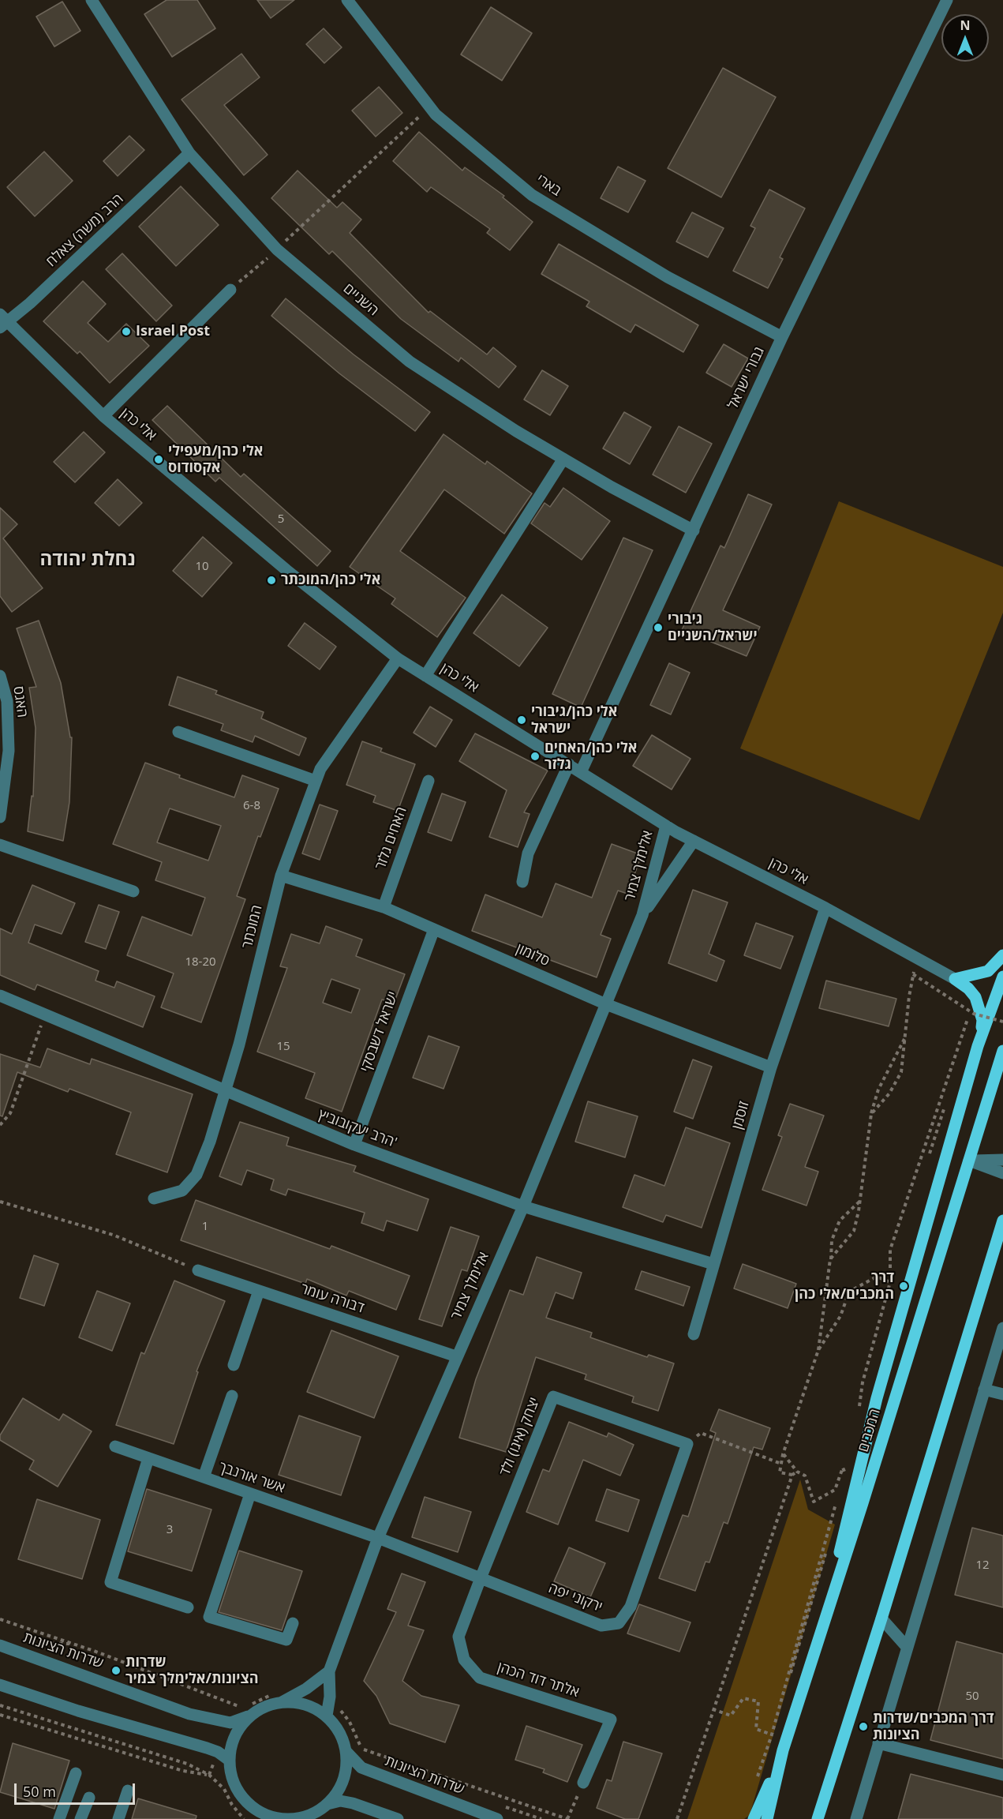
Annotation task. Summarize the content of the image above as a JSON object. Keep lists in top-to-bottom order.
{
  "streets": {
    "main road": ["המכבים"],
    "street": [
      "בארי",
      "הרב (משה) צאלח",
      "השניים",
      "גבורי ישראל",
      "אלי כהן",
      "האגס",
      "האחים גלזר",
      "אלימלך צמיר",
      "המוכתר",
      "סלומון",
      "ישראל דשבסקי",
      "זוסמן",
      "הרב יעקובוביץ'",
      "דבורה עומר",
      "יצחק (איגו) ולד",
      "אשר אורנבך",
      "ירקוני יפה",
      "שדרות הציונות",
      "אלתר דוד הכהן"
    ]
  },
  "crossings": [
    ["בארי", "גבורי ישראל"],
    ["הרב (משה) צאלח", "השניים"],
    ["הרב (משה) צאלח", "אלי כהן"],
    ["השניים", "גבורי ישראל"],
    ["גבורי ישראל", "אלי כהן"],
    ["אלי כהן", "אלימלך צמיר"],
    ["אלי כהן", "המוכתר"],
    ["אלי כהן", "זוסמן"],
    ["האחים גלזר", "סלומון"],
    ["אלימלך צמיר", "סלומון"],
    ["אלימלך צמיר", "הרב יעקובוביץ'"],
    ["אלימלך צמיר", "דבורה עומר"],
    ["אלימלך צמיר", "אשר אורנבך"],
    ["אלימלך צמיר", "ירקוני יפה"],
    ["אלימלך צמיר", "שדרות הציונות"],
    ["המוכתר", "סלומון"],
    ["המוכתר", "הרב יעקובוביץ'"],
    ["סלומון", "ישראל דשבסקי"],
    ["סלומון", "זוסמן"],
    ["ישראל דשבסקי", "הרב יעקובוביץ'"],
    ["זוסמן", "הרב יעקובוביץ'"],
    ["יצחק (איגו) ולד", "ירקוני יפה"],
    ["יצחק (איגו) ולד", "אלתר דוד הכהן"],
    ["אשר אורנבך", "ירקוני יפה"],
    ["ירקוני יפה", "אלתר דוד הכהן"]
  ],
  "districts": ["נחלת יהודה"],
  "places": [
    "Israel Post",
    "אלי כהן/מעפילי אקסודוס",
    "אלי כהן/המוכתר",
    "גיבורי ישראל/השניים",
    "אלי כהן/גיבורי ישראל",
    "אלי כהן/האחים גלזר",
    "דרך המכבים/אלי כהן",
    "שדרות הציונות/אלימלך צמיר",
    "דרך המכבים/שדרות הציונות"
  ],
  "house_numbers": [
    "5",
    "10",
    "6-8",
    "18-20",
    "15",
    "1",
    "3",
    "12",
    "50"
  ],
  "scale_bar": "50 m",
  "north": "top"
}
